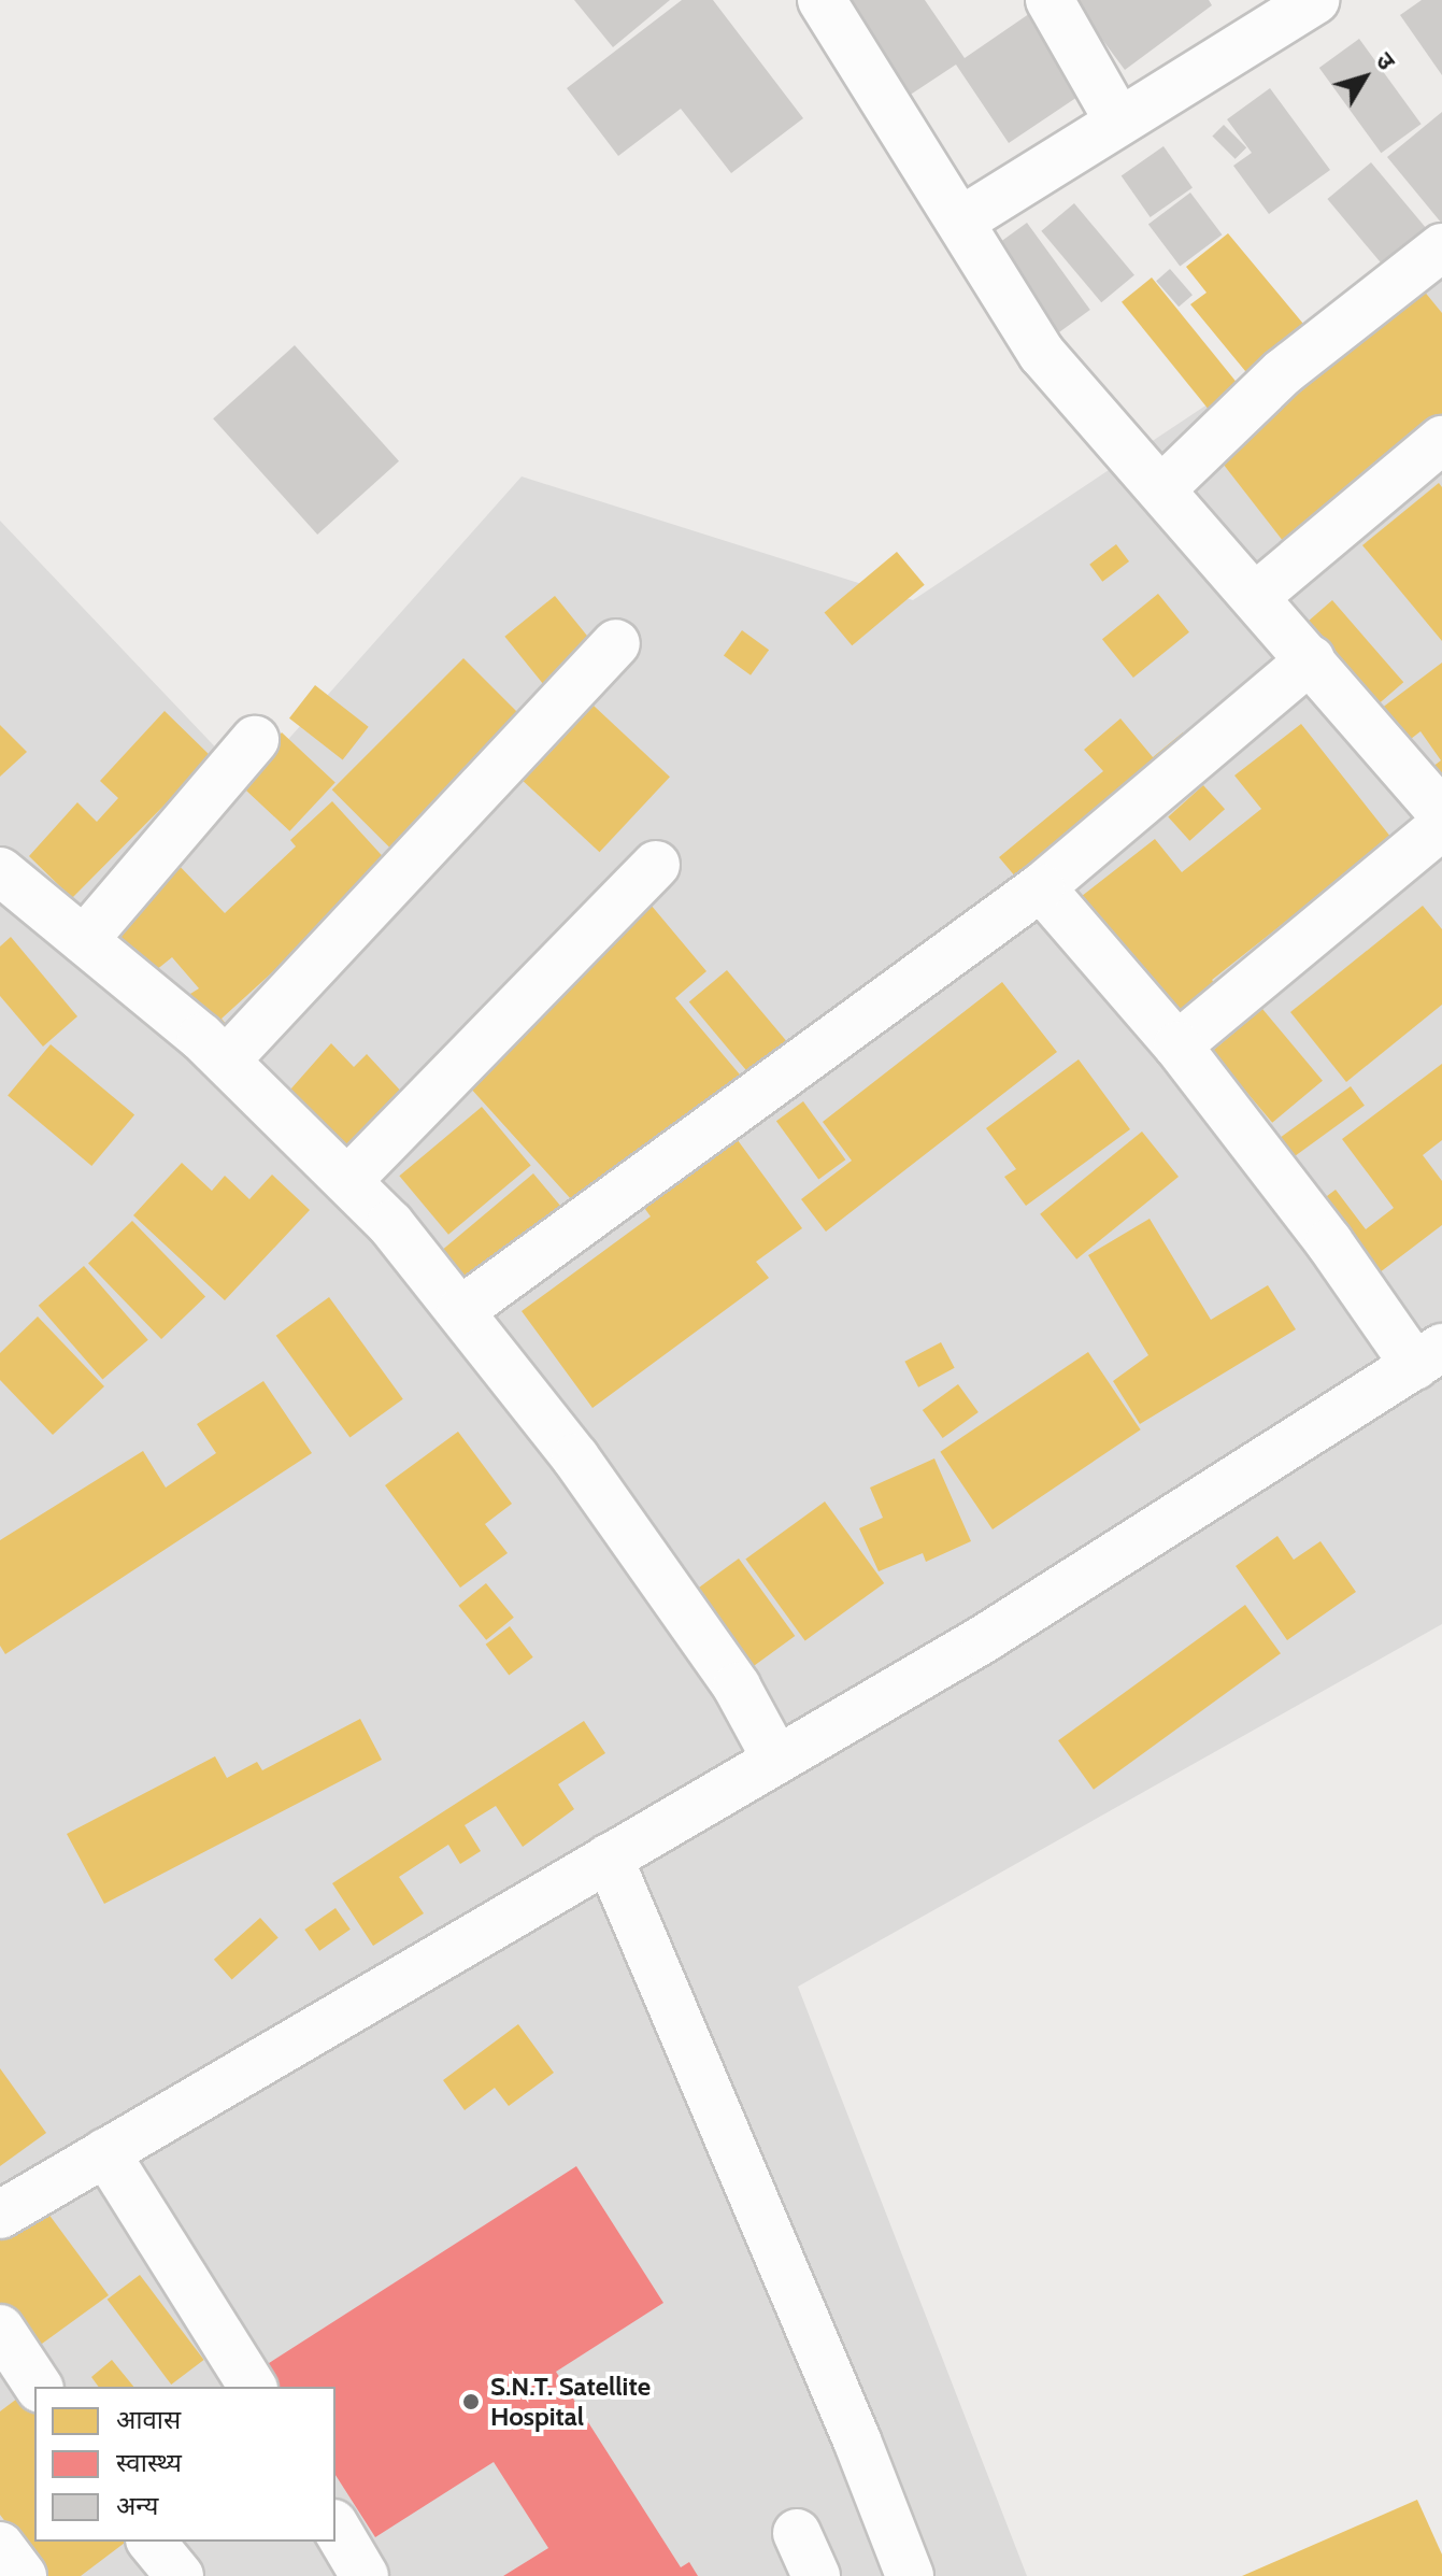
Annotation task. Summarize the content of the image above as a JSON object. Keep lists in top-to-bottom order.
{
  "places": ["S.N.T. Satellite Hospital"],
  "legend": ["आवास", "स्वास्थ्य", "अन्य"],
  "north": "top right"
}
